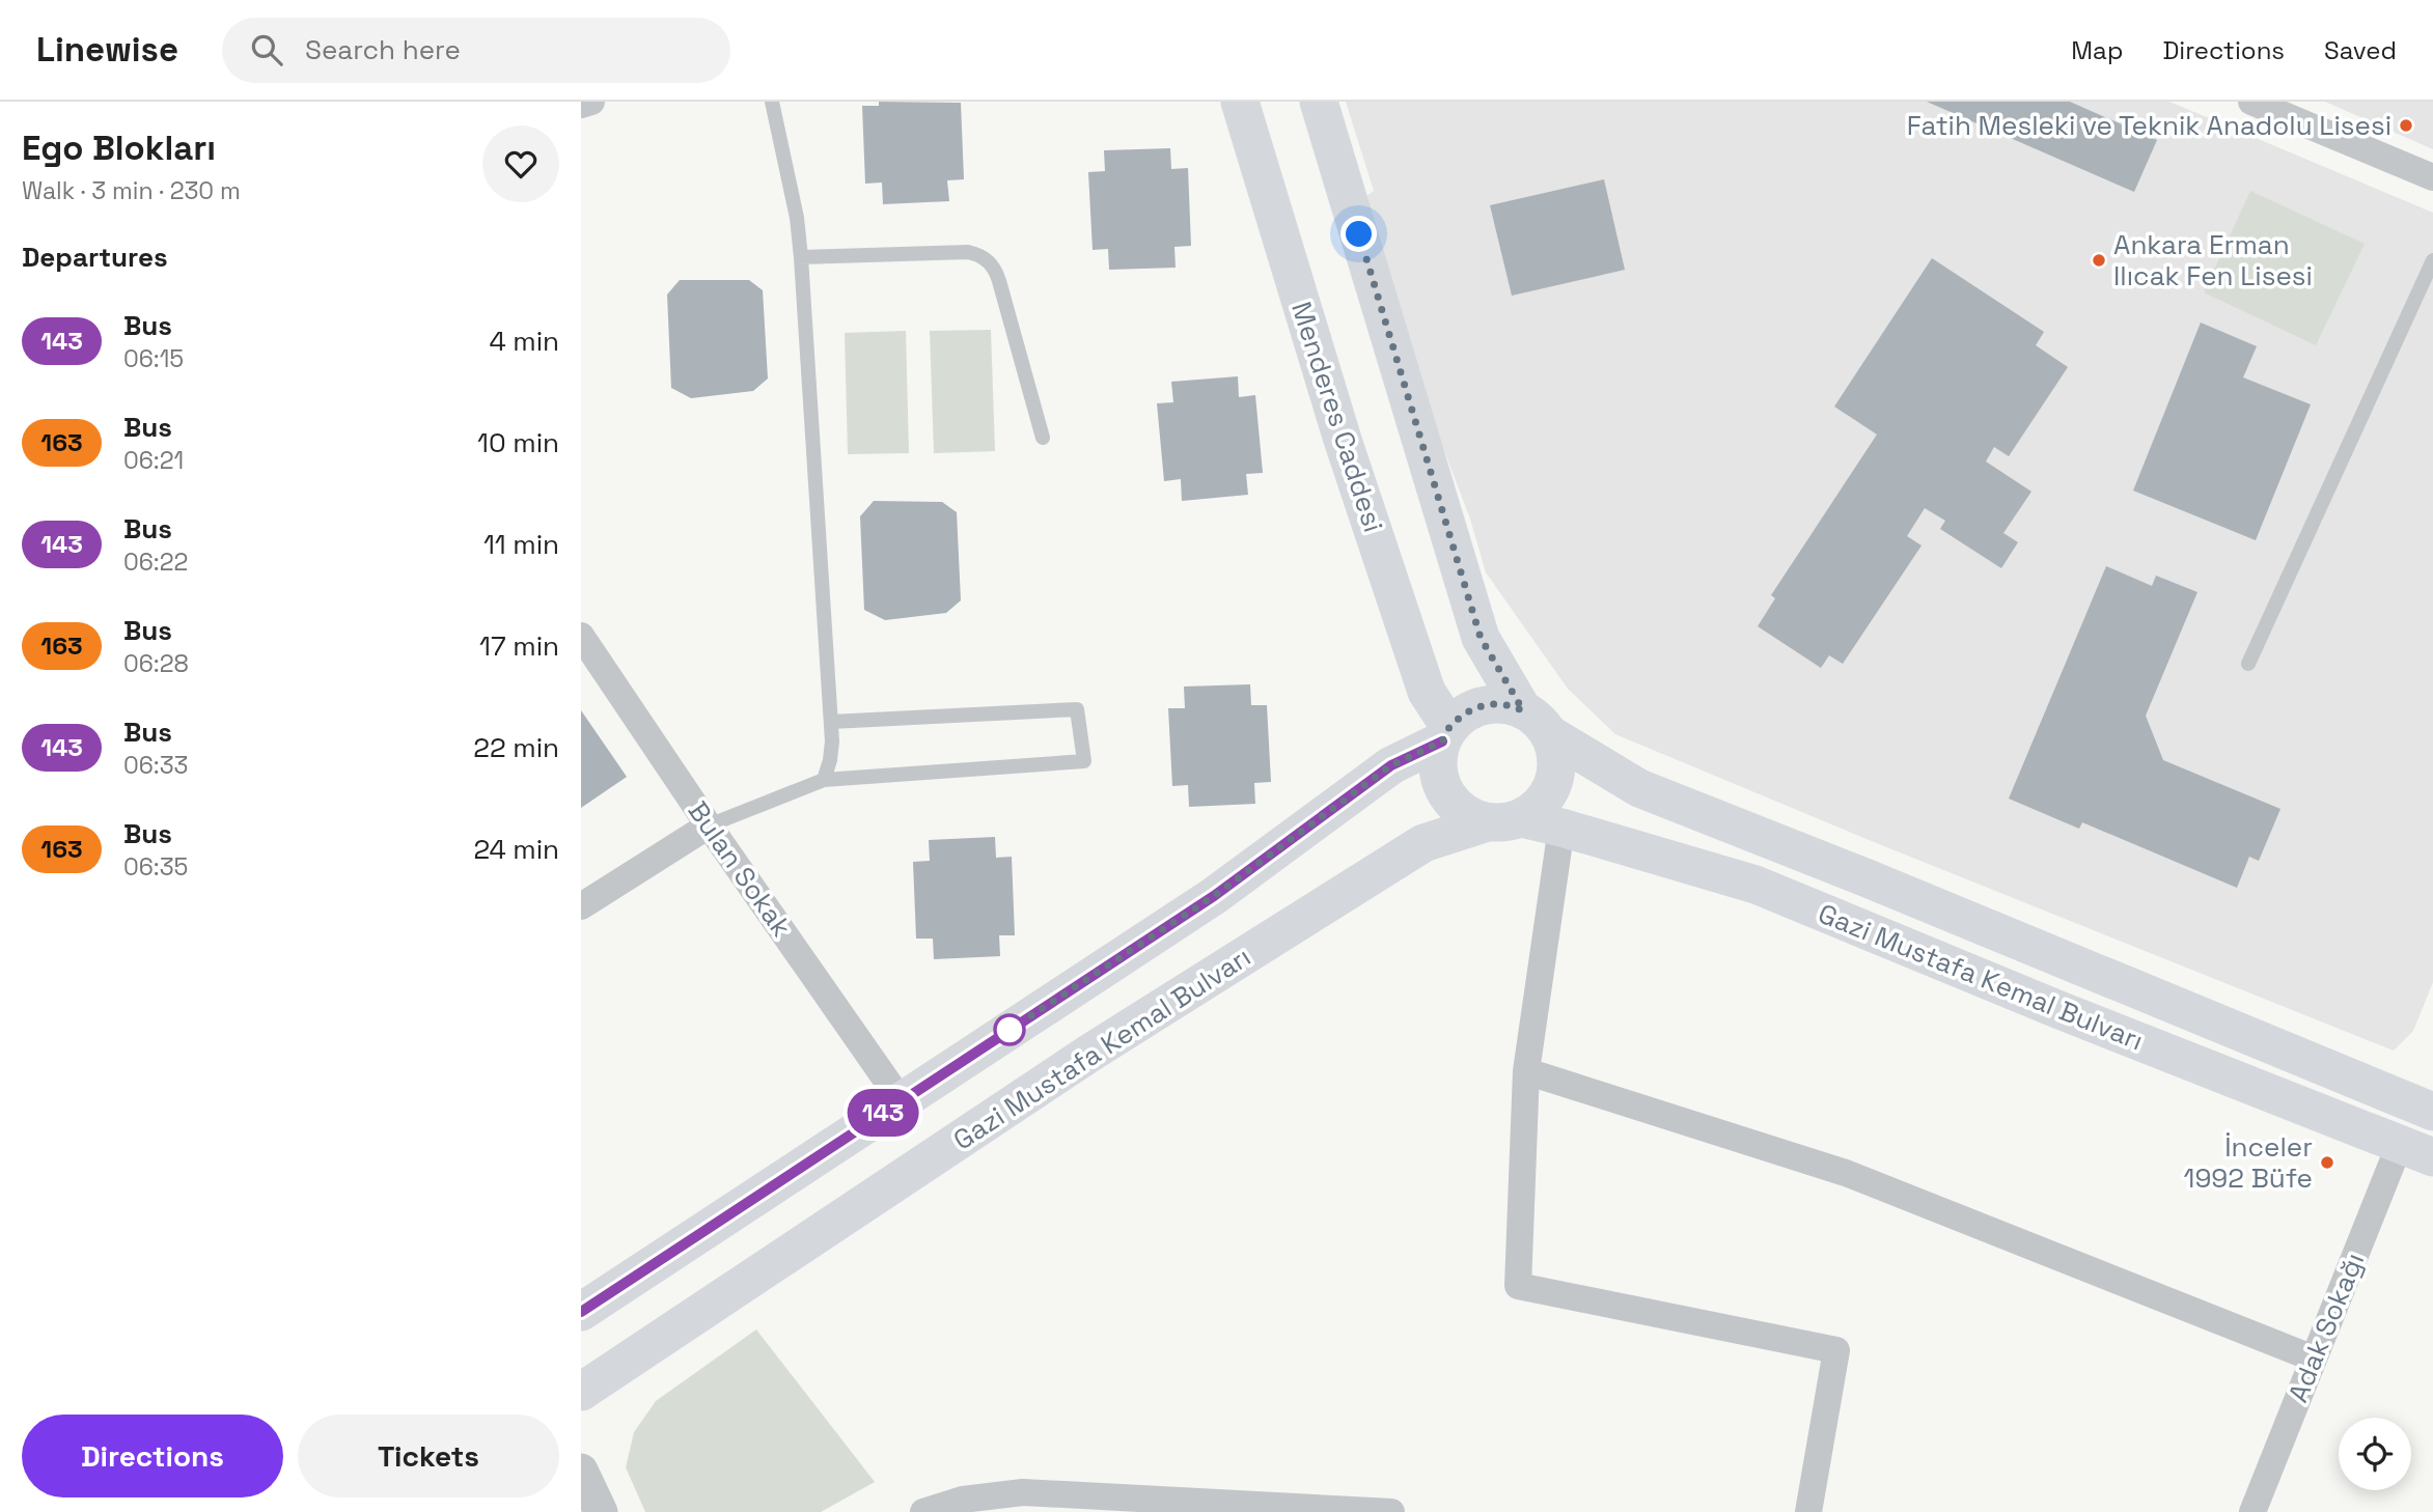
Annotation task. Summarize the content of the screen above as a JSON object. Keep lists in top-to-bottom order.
{
  "streets": {
    "main road": ["Menderes Caddesi", "Gazi Mustafa Kemal Bulvarı"],
    "street": ["Bulan Sokak", "Adak Sokağı"]
  },
  "crossings": [
    ["Menderes Caddesi", "Gazi Mustafa Kemal Bulvarı"],
    ["Gazi Mustafa Kemal Bulvarı", "Adak Sokağı"]
  ],
  "places": ["Fatih Mesleki ve Teknik Anadolu Lisesi", "Ankara Erman Ilıcak Fen Lisesi", "İnceler 1992 Büfe"],
  "lines": ["bus line 143"],
  "page": {
    "header": "Linewise",
    "search": "Search here",
    "nav": ["Map", "Directions", "Saved"],
    "heading": [
      ["Ego Blokları", "Walk · 3 min · 230 m"],
      "Departures"
    ],
    "on_map": "143",
    "list": [
      {
        "mark": "143",
        "name": "Bus",
        "note": "06:15",
        "value": "4 min"
      },
      {
        "mark": "163",
        "name": "Bus",
        "note": "06:21",
        "value": "10 min"
      },
      {
        "mark": "143",
        "name": "Bus",
        "note": "06:22",
        "value": "11 min"
      },
      {
        "mark": "163",
        "name": "Bus",
        "note": "06:28",
        "value": "17 min"
      },
      {
        "mark": "143",
        "name": "Bus",
        "note": "06:33",
        "value": "22 min"
      },
      {
        "mark": "163",
        "name": "Bus",
        "note": "06:35",
        "value": "24 min"
      }
    ],
    "buttons": ["Directions", "Tickets"]
  }
}
